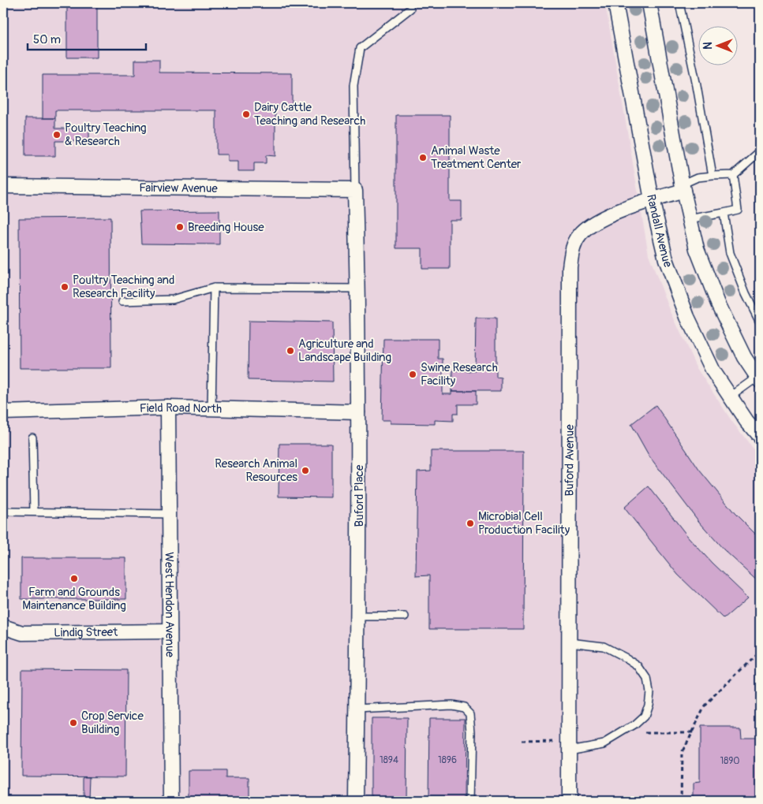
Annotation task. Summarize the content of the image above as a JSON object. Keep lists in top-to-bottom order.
{
  "streets": {
    "street": [
      "Fairview Avenue",
      "Randall Avenue",
      "Field Road North",
      "Buford Avenue",
      "Buford Place",
      "West Hendon Avenue",
      "Lindig Street"
    ]
  },
  "crossings": [
    ["Fairview Avenue", "Buford Place"],
    ["Randall Avenue", "Buford Avenue"],
    ["Field Road North", "Buford Place"],
    ["Field Road North", "West Hendon Avenue"],
    ["West Hendon Avenue", "Lindig Street"]
  ],
  "places": [
    "Dairy Cattle Teaching and Research",
    "Poultry Teaching & Research",
    "Animal Waste Treatment Center",
    "Breeding House",
    "Poultry Teaching and Research Facility",
    "Agriculture and Landscape Building",
    "Swine Research Facility",
    "Research Animal Resources",
    "Microbial Cell Production Facility",
    "Farm and Grounds Maintenance Building",
    "Crop Service Building"
  ],
  "house_numbers": ["1894", "1896", "1890"],
  "scale_bar": "50 m",
  "north": "left"
}
